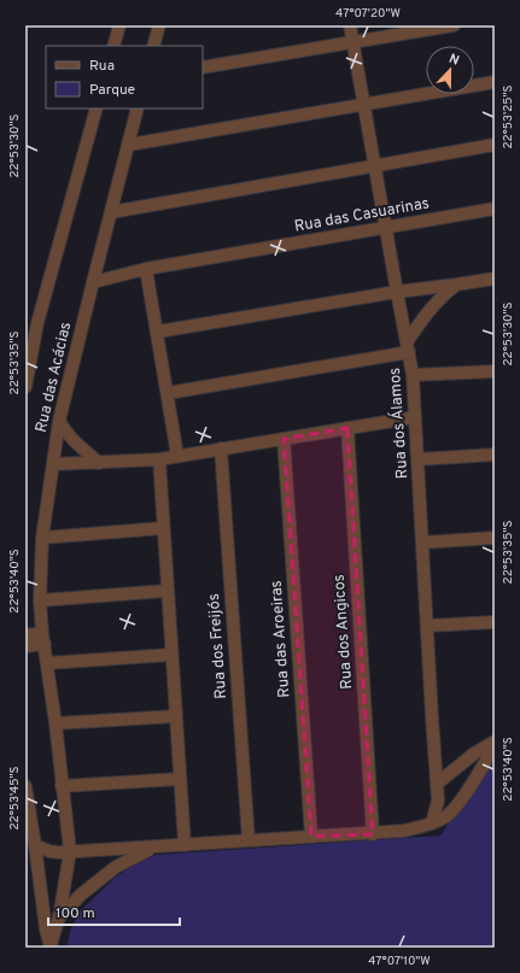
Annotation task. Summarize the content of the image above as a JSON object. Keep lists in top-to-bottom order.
{
  "streets": {
    "street": [
      "Rua das Casuarinas",
      "Rua das Acácias",
      "Rua dos Álamos",
      "Rua dos Angicos",
      "Rua das Aroeiras",
      "Rua dos Freijós"
    ]
  },
  "crossings": [
    ["Rua das Casuarinas", "Rua das Acácias"],
    ["Rua das Casuarinas", "Rua dos Álamos"]
  ],
  "legend": ["Rua", "Parque"],
  "scale_bar": "100 m",
  "north": "top",
  "coordinates": [
    "47°07'20\"W",
    "22°53'25\"S",
    "22°53'30\"S",
    "22°53'35\"S",
    "22°53'40\"S",
    "22°53'45\"S",
    "47°07'10\"W"
  ]
}
